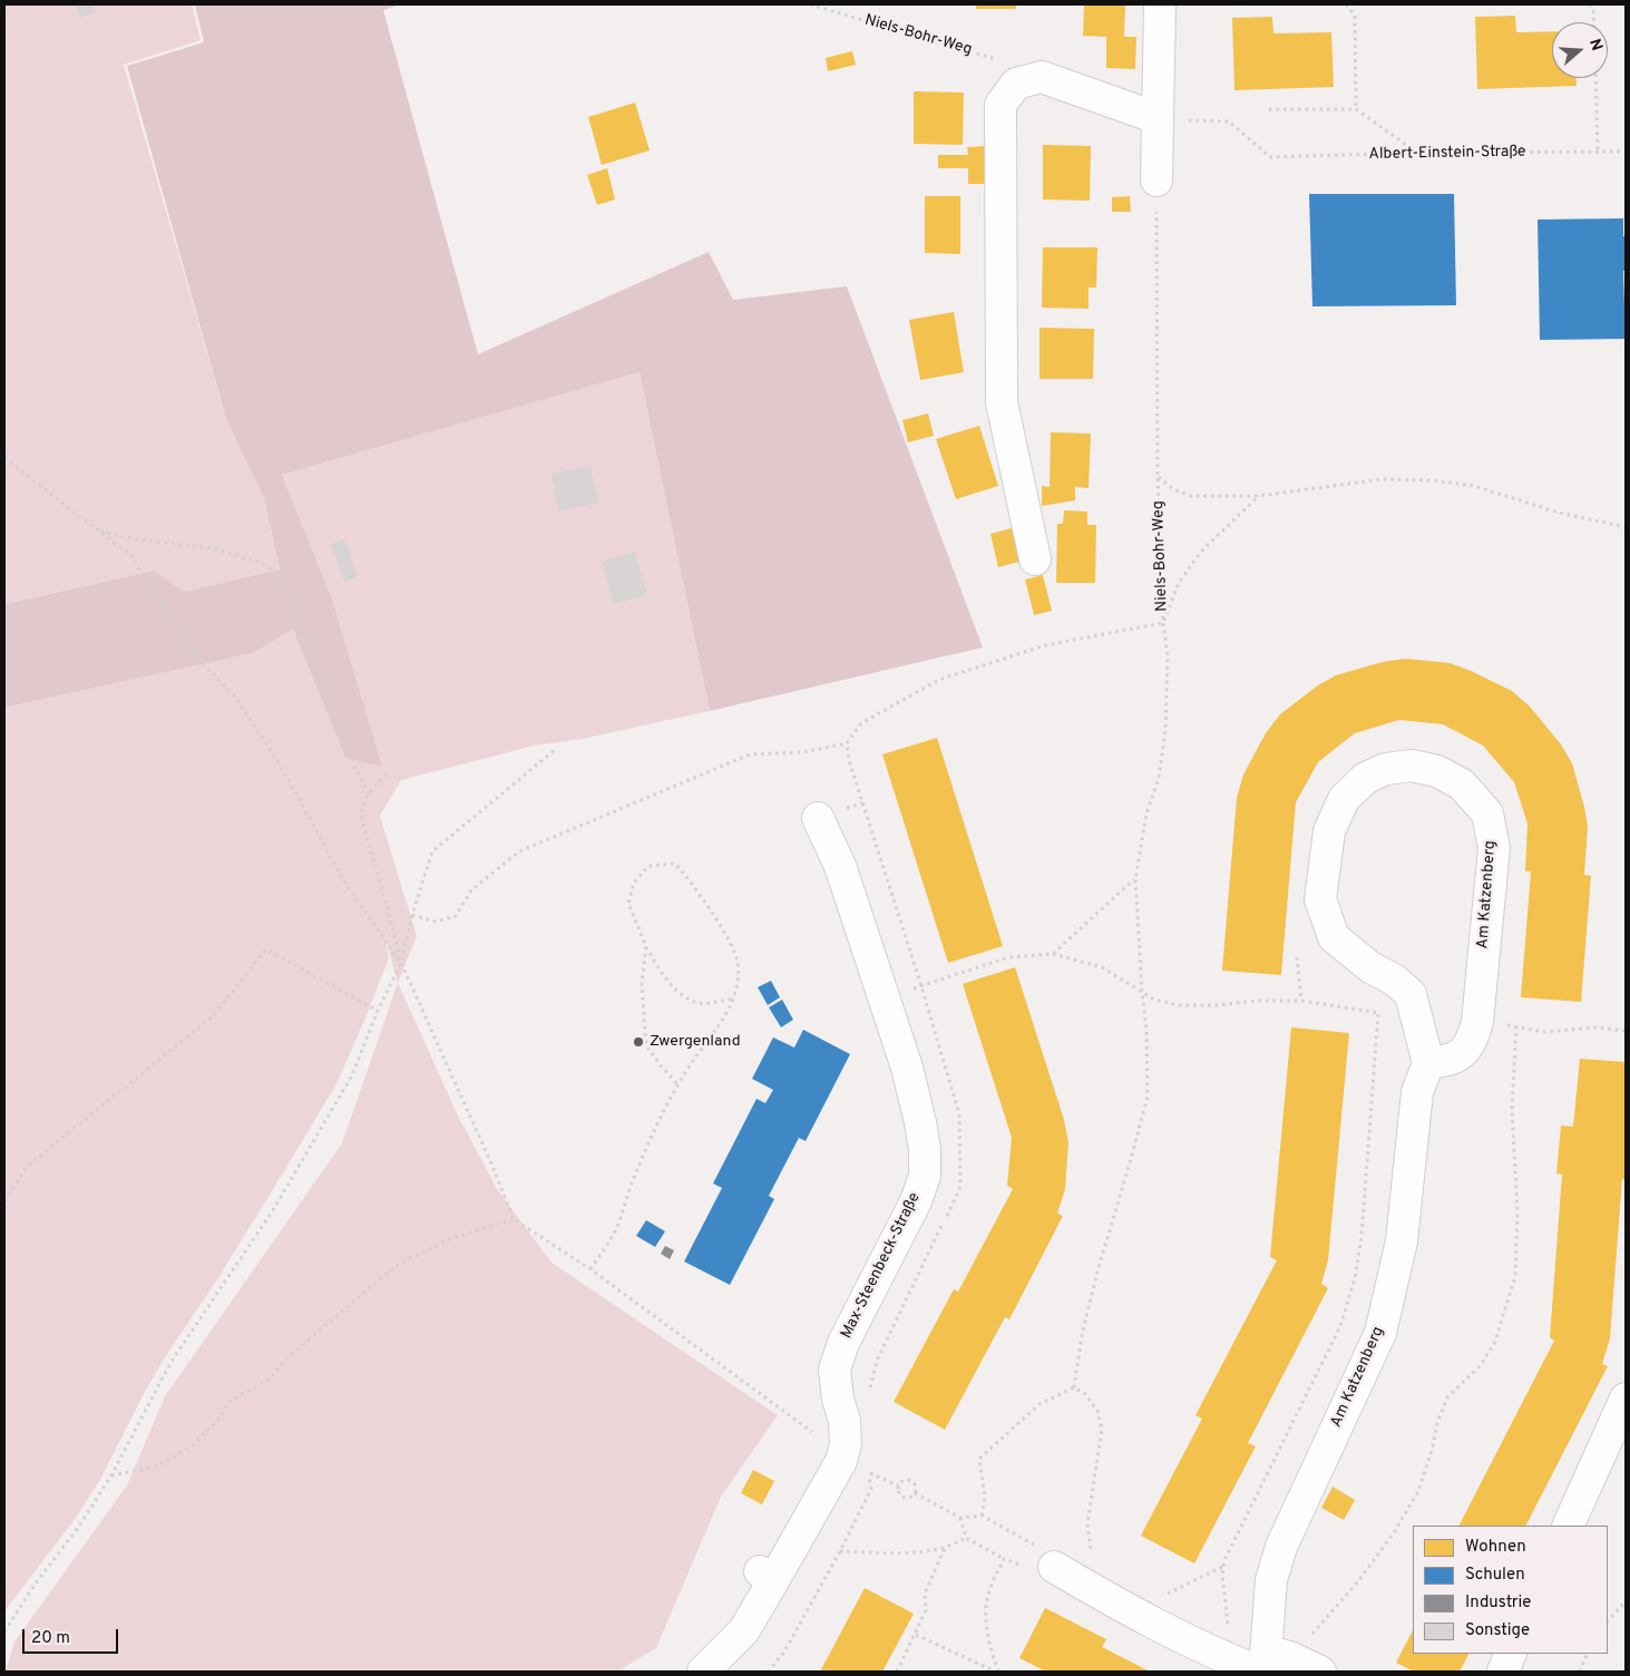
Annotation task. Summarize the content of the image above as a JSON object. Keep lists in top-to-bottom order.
{
  "streets": {
    "street": ["Am Katzenberg", "Max-Steenbeck-Straße"],
    "path": ["Niels-Bohr-Weg", "Albert-Einstein-Straße"]
  },
  "places": ["Zwergenland"],
  "legend": [
    "Wohnen",
    "Schulen",
    "Industrie",
    "Sonstige"
  ],
  "scale_bar": "20 m",
  "north": "right"
}
